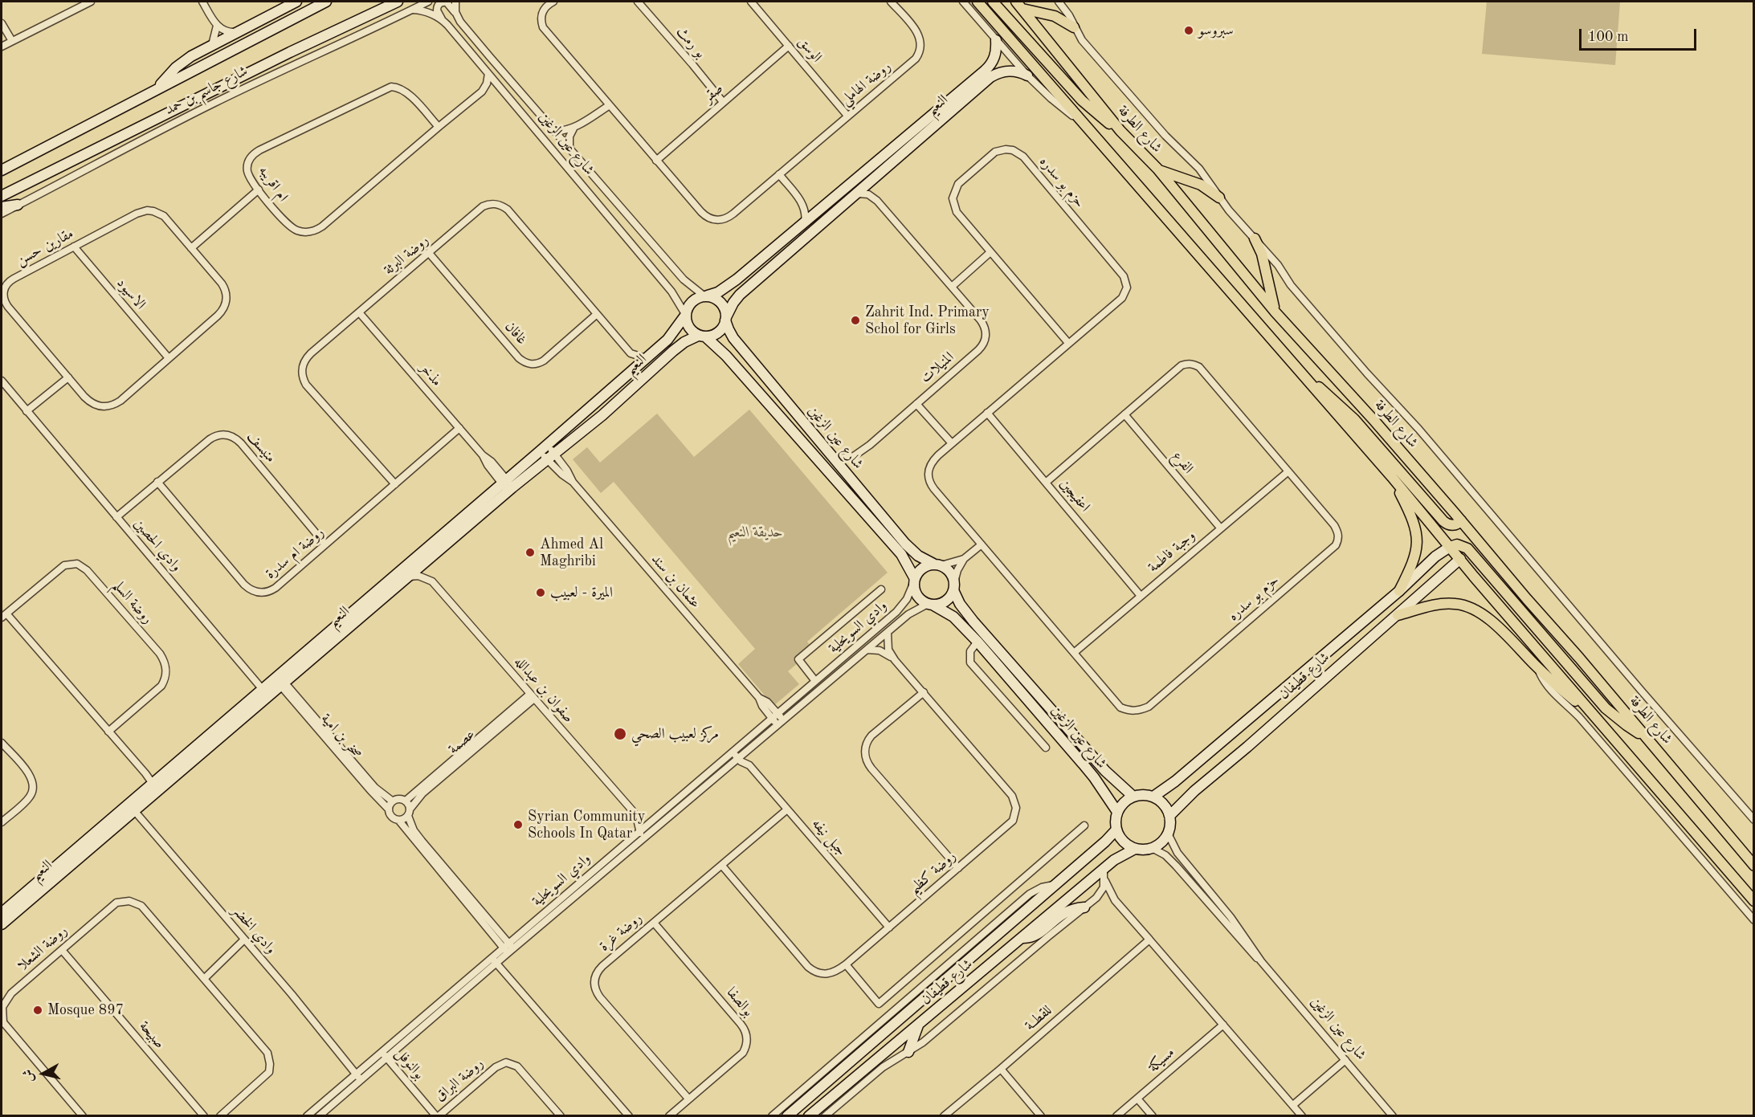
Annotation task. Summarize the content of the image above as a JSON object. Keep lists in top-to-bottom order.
{
  "streets": {
    "main road": ["شارع الطرفة"],
    "street": [
      "بو رمث",
      "الوسق",
      "روضة الهاملي",
      "شارع جاسم بن حمد",
      "صقر",
      "النعيم",
      "شارع عين الزغين",
      "حزم بو سدره",
      "ام اقريبه",
      "مقارين حسن",
      "روضة البرثة",
      "الاسيود",
      "غافان",
      "المنيلات",
      "مذخر",
      "منيسف",
      "الفرع",
      "اعفيجين",
      "وادي الحصين",
      "وجبة فاطمة",
      "روضة ام سدرة",
      "عثمان بن سند",
      "روضة السلم",
      "وادي السويحلية",
      "شارع قطيفان",
      "صفوان بن عبدالله",
      "صخر بن امية",
      "عصمة",
      "جبل نيفه",
      "روضة كظيم",
      "وادي الخضر",
      "روضة غرة",
      "روضة الشعلا",
      "بوالصفا",
      "للقطــة",
      "صبيحة",
      "مسيكة",
      "بوالنوفل",
      "روضة البراق"
    ]
  },
  "crossings": [
    ["بو رمث", "صقر"],
    ["الوسق", "روضة الهاملي"],
    ["الوسق", "صقر"],
    ["روضة الهاملي", "صقر"],
    ["شارع جاسم بن حمد", "شارع عين الزغين"],
    ["النعيم", "شارع عين الزغين"],
    ["النعيم", "المنيلات"],
    ["النعيم", "مذخر"],
    ["النعيم", "وادي الحصين"],
    ["النعيم", "عثمان بن سند"],
    ["النعيم", "صفوان بن عبدالله"],
    ["النعيم", "صخر بن امية"],
    ["النعيم", "وادي الخضر"],
    ["شارع عين الزغين", "ام اقريبه"],
    ["شارع عين الزغين", "المنيلات"],
    ["شارع عين الزغين", "وادي السويحلية"],
    ["شارع عين الزغين", "شارع قطيفان"],
    ["حزم بو سدره", "الفرع"],
    ["حزم بو سدره", "اعفيجين"],
    ["حزم بو سدره", "وجبة فاطمة"],
    ["مقارين حسن", "الاسيود"],
    ["روضة البرثة", "غافان"],
    ["روضة البرثة", "مذخر"],
    ["روضة البرثة", "روضة ام سدرة"],
    ["مذخر", "روضة ام سدرة"],
    ["منيسف", "وادي الحصين"],
    ["منيسف", "روضة ام سدرة"],
    ["الفرع", "وجبة فاطمة"],
    ["اعفيجين", "وجبة فاطمة"],
    ["عثمان بن سند", "وادي السويحلية"],
    ["وادي السويحلية", "صفوان بن عبدالله"],
    ["وادي السويحلية", "جبل نيفه"],
    ["وادي السويحلية", "روضة كظيم"],
    ["وادي السويحلية", "وادي الخضر"],
    ["وادي السويحلية", "بوالنوفل"],
    ["صفوان بن عبدالله", "عصمة"],
    ["صخر بن امية", "عصمة"],
    ["جبل نيفه", "روضة كظيم"],
    ["جبل نيفه", "روضة غرة"],
    ["روضة كظيم", "روضة غرة"],
    ["روضة غرة", "بوالصفا"],
    ["روضة الشعلا", "صبيحة"],
    ["بوالنوفل", "روضة البراق"]
  ],
  "parks": ["حديقة النعيم"],
  "places": [
    "سبروسو",
    "Zahrit Ind. Primary Schol for Girls",
    "Ahmed Al Maghribi",
    "الميرة - لعبيب",
    "مركز لعبيب الصحي",
    "Syrian Community Schools In Qatar",
    "Mosque 897"
  ],
  "scale_bar": "100 m",
  "north": "left"
}
